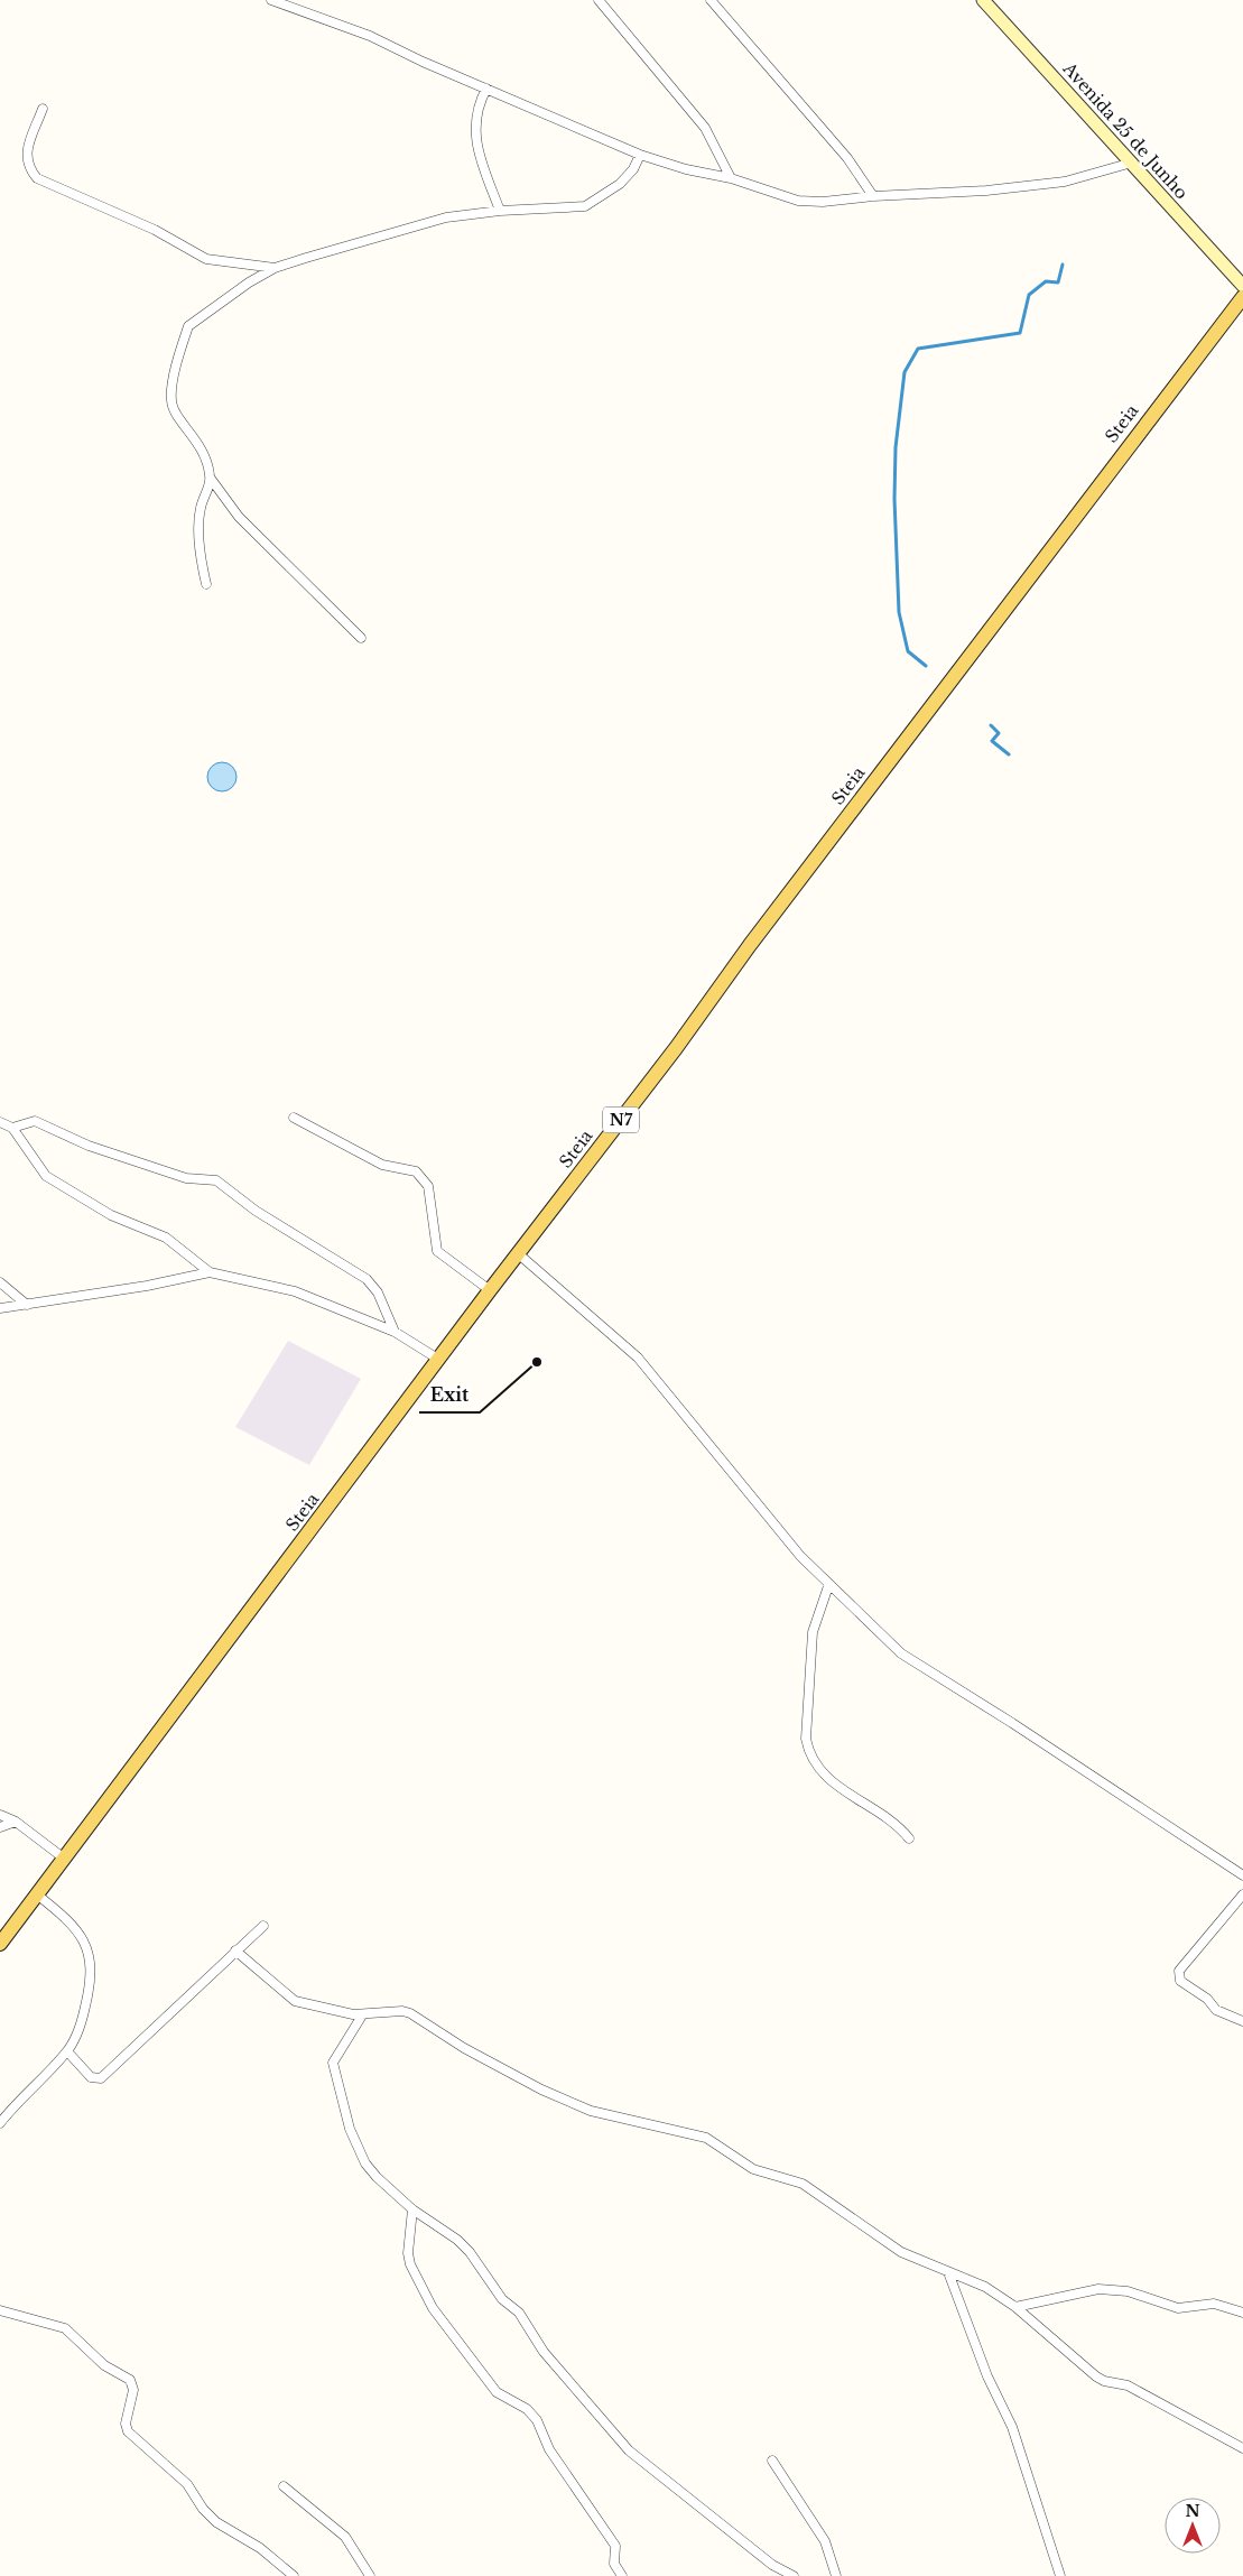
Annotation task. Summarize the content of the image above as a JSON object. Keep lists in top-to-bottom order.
{
  "streets": {
    "main road": ["Steia", "N7"],
    "street": ["Avenida 25 de Junho"]
  },
  "places": ["Exit"],
  "north": "top"
}
